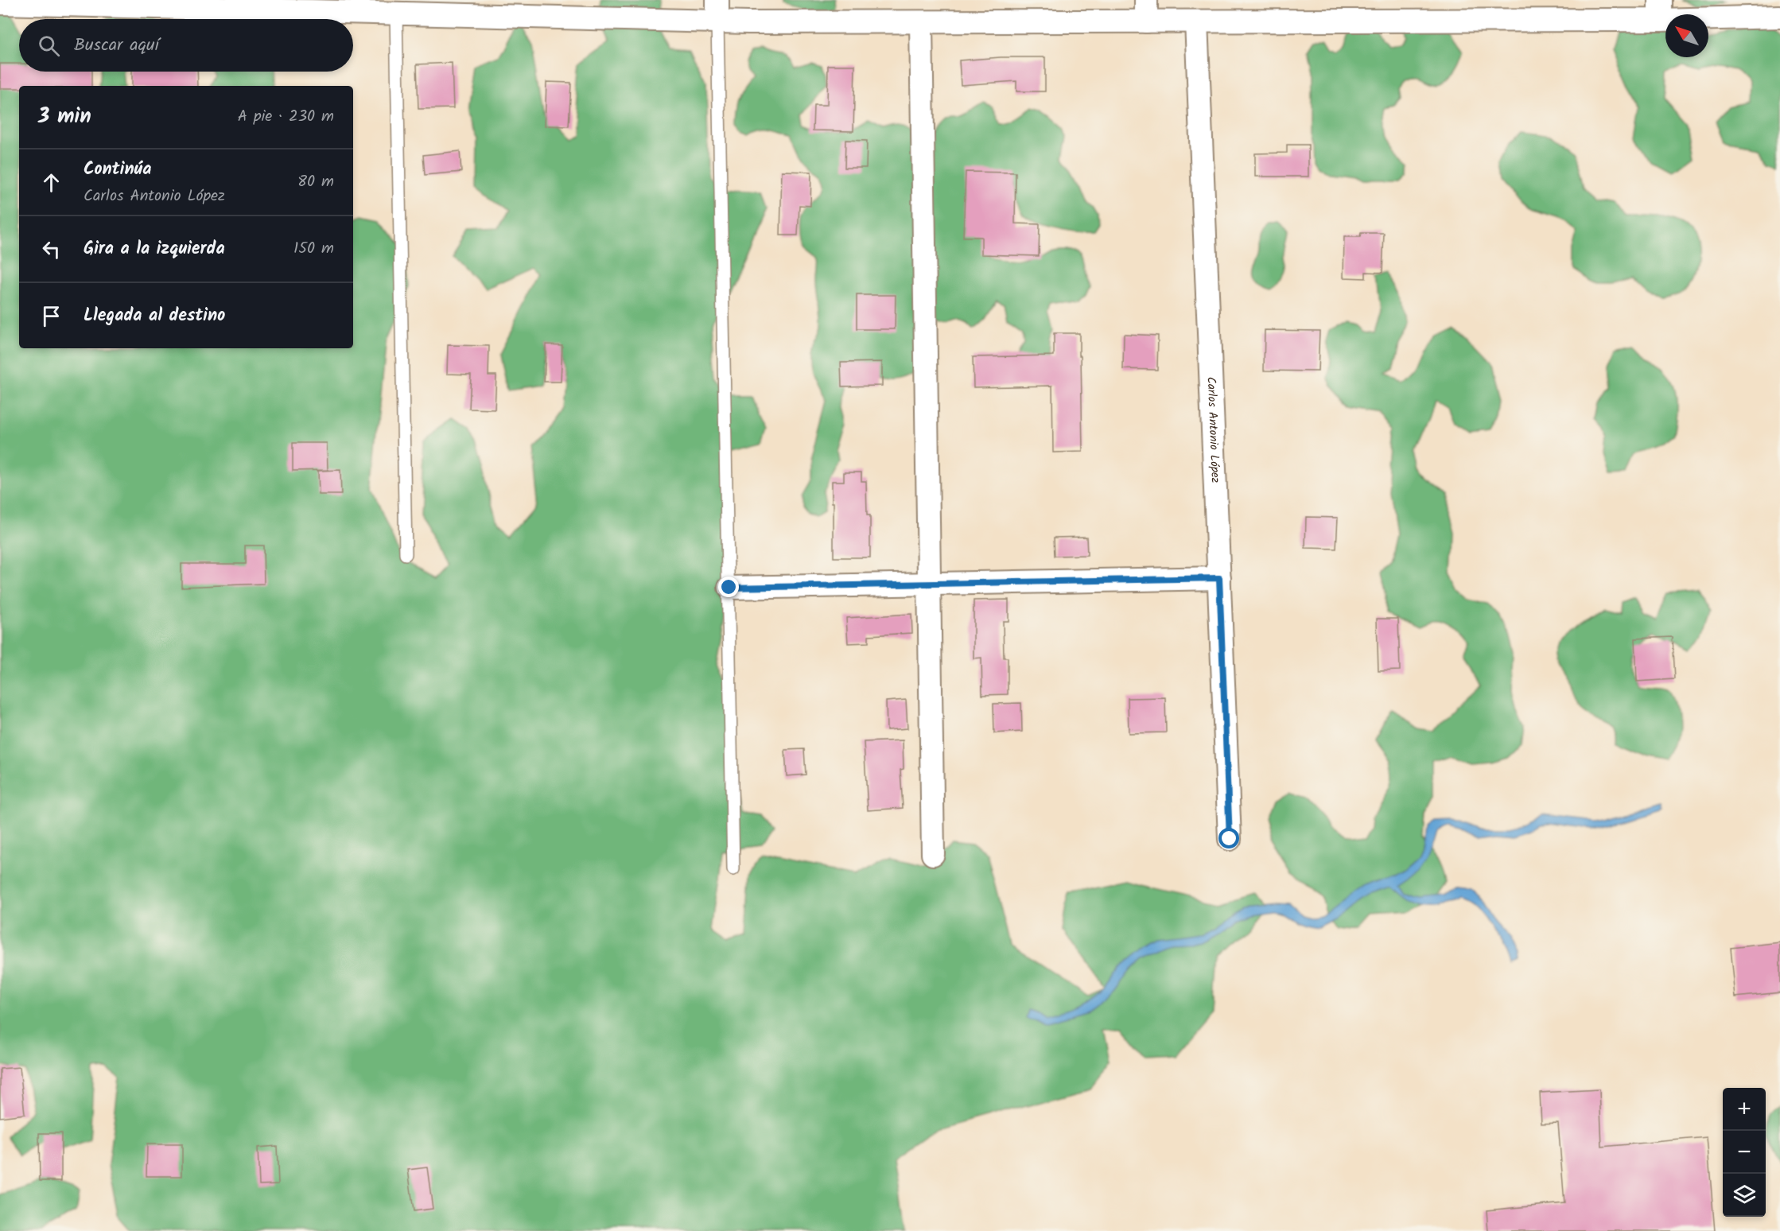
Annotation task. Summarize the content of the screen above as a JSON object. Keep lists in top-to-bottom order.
{
  "streets": {
    "street": ["Carlos Antonio López"]
  },
  "north": "top left",
  "page": {
    "search": "Buscar aquí",
    "heading": ["3 min", "A pie · 230 m"],
    "list": [
      ["Continúa", "Carlos Antonio López", "80 m"],
      ["Gira a la izquierda", "150 m"],
      "Llegada al destino"
    ],
    "map_buttons": ["+", "−"]
  }
}
